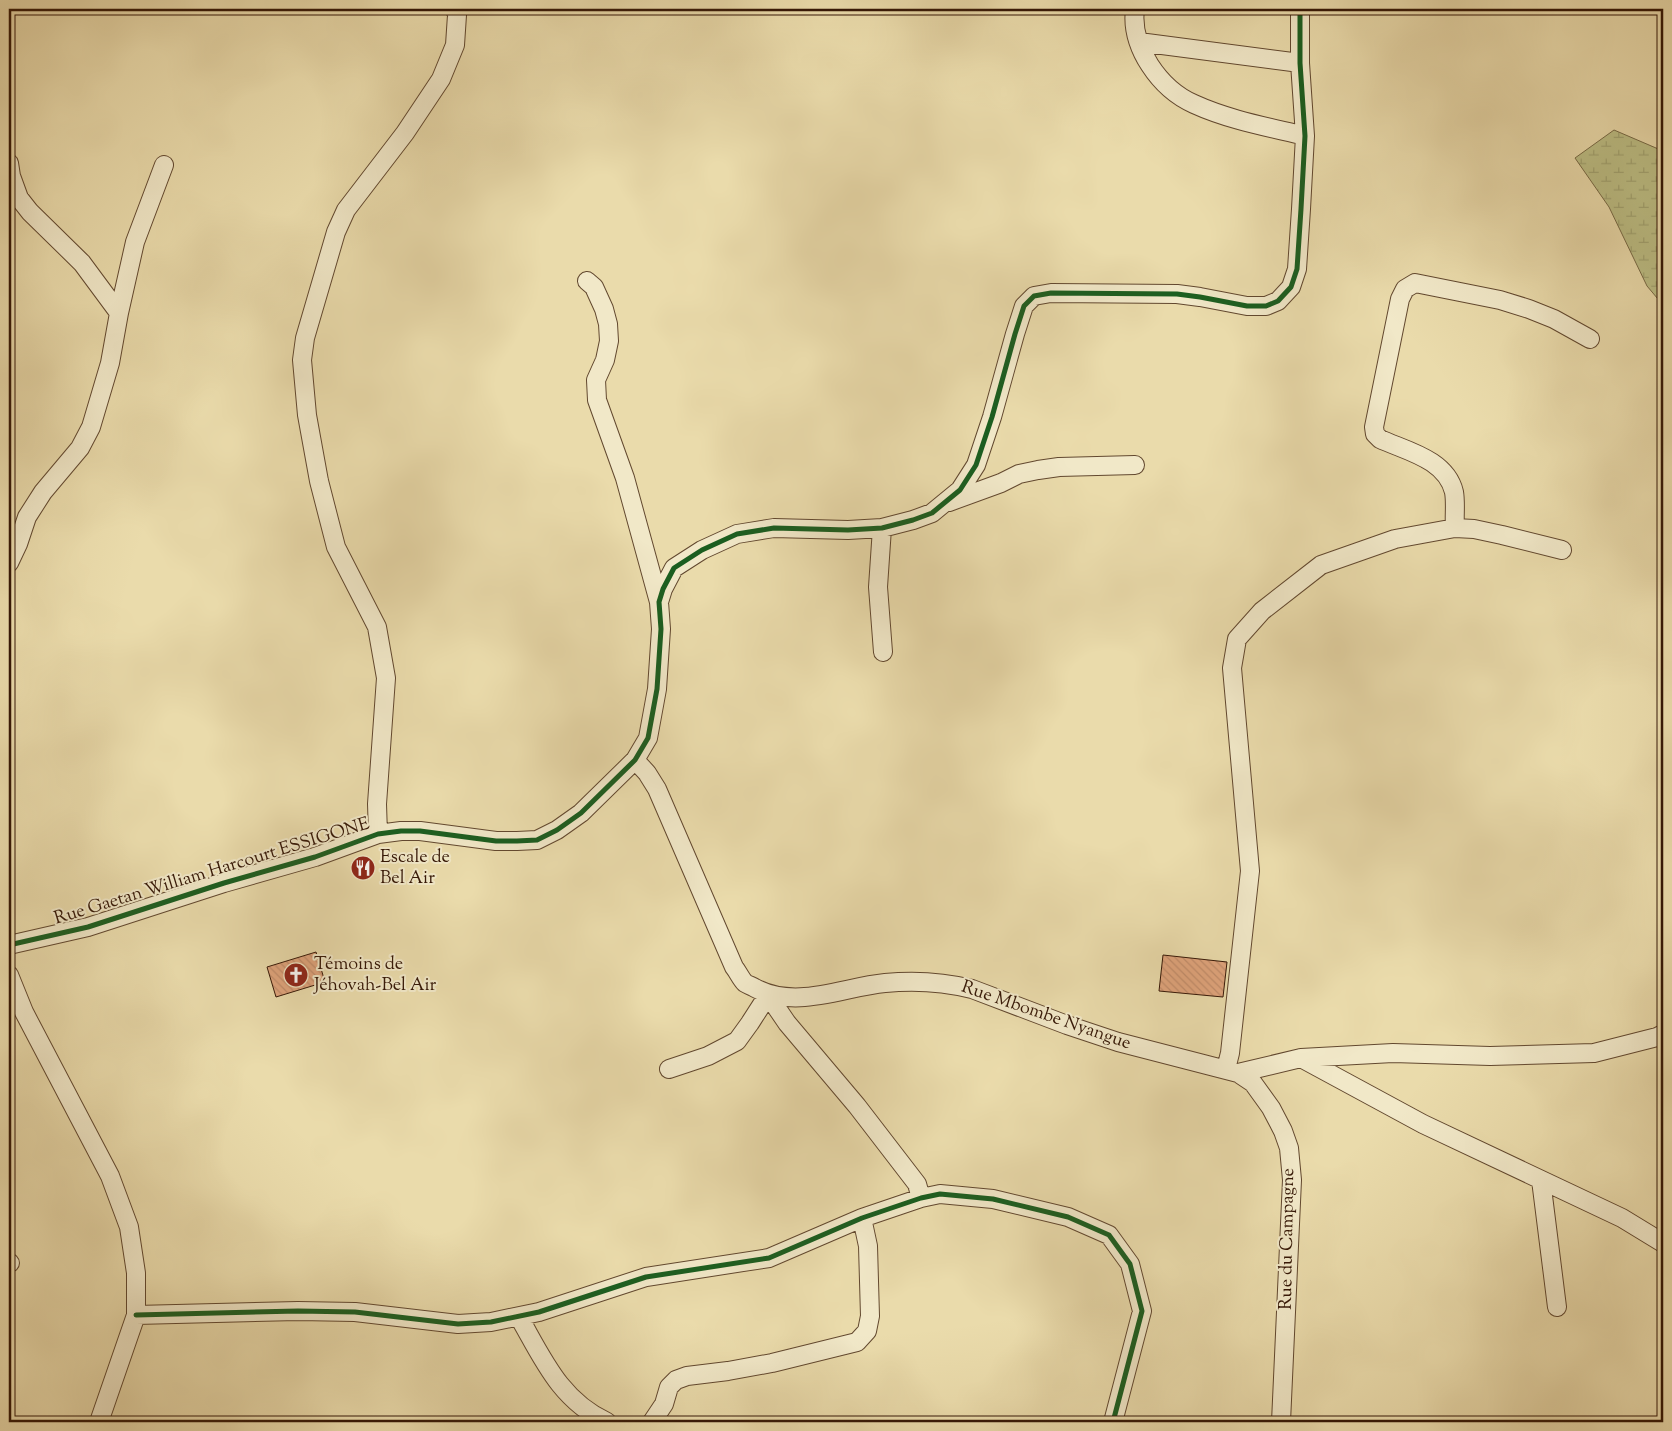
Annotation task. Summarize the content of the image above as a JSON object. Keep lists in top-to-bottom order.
{
  "streets": {
    "street": ["Rue Gaetan William Harcourt ESSIGONE", "Rue Mbombe Nyangue", "Rue du Campagne"]
  },
  "crossings": [
    ["Rue Gaetan William Harcourt ESSIGONE", "Rue Mbombe Nyangue"],
    ["Rue Mbombe Nyangue", "Rue du Campagne"]
  ],
  "places": {
    "restaurant": ["Escale de Bel Air"],
    "church": ["Témoins de Jéhovah-Bel Air"]
  }
}
